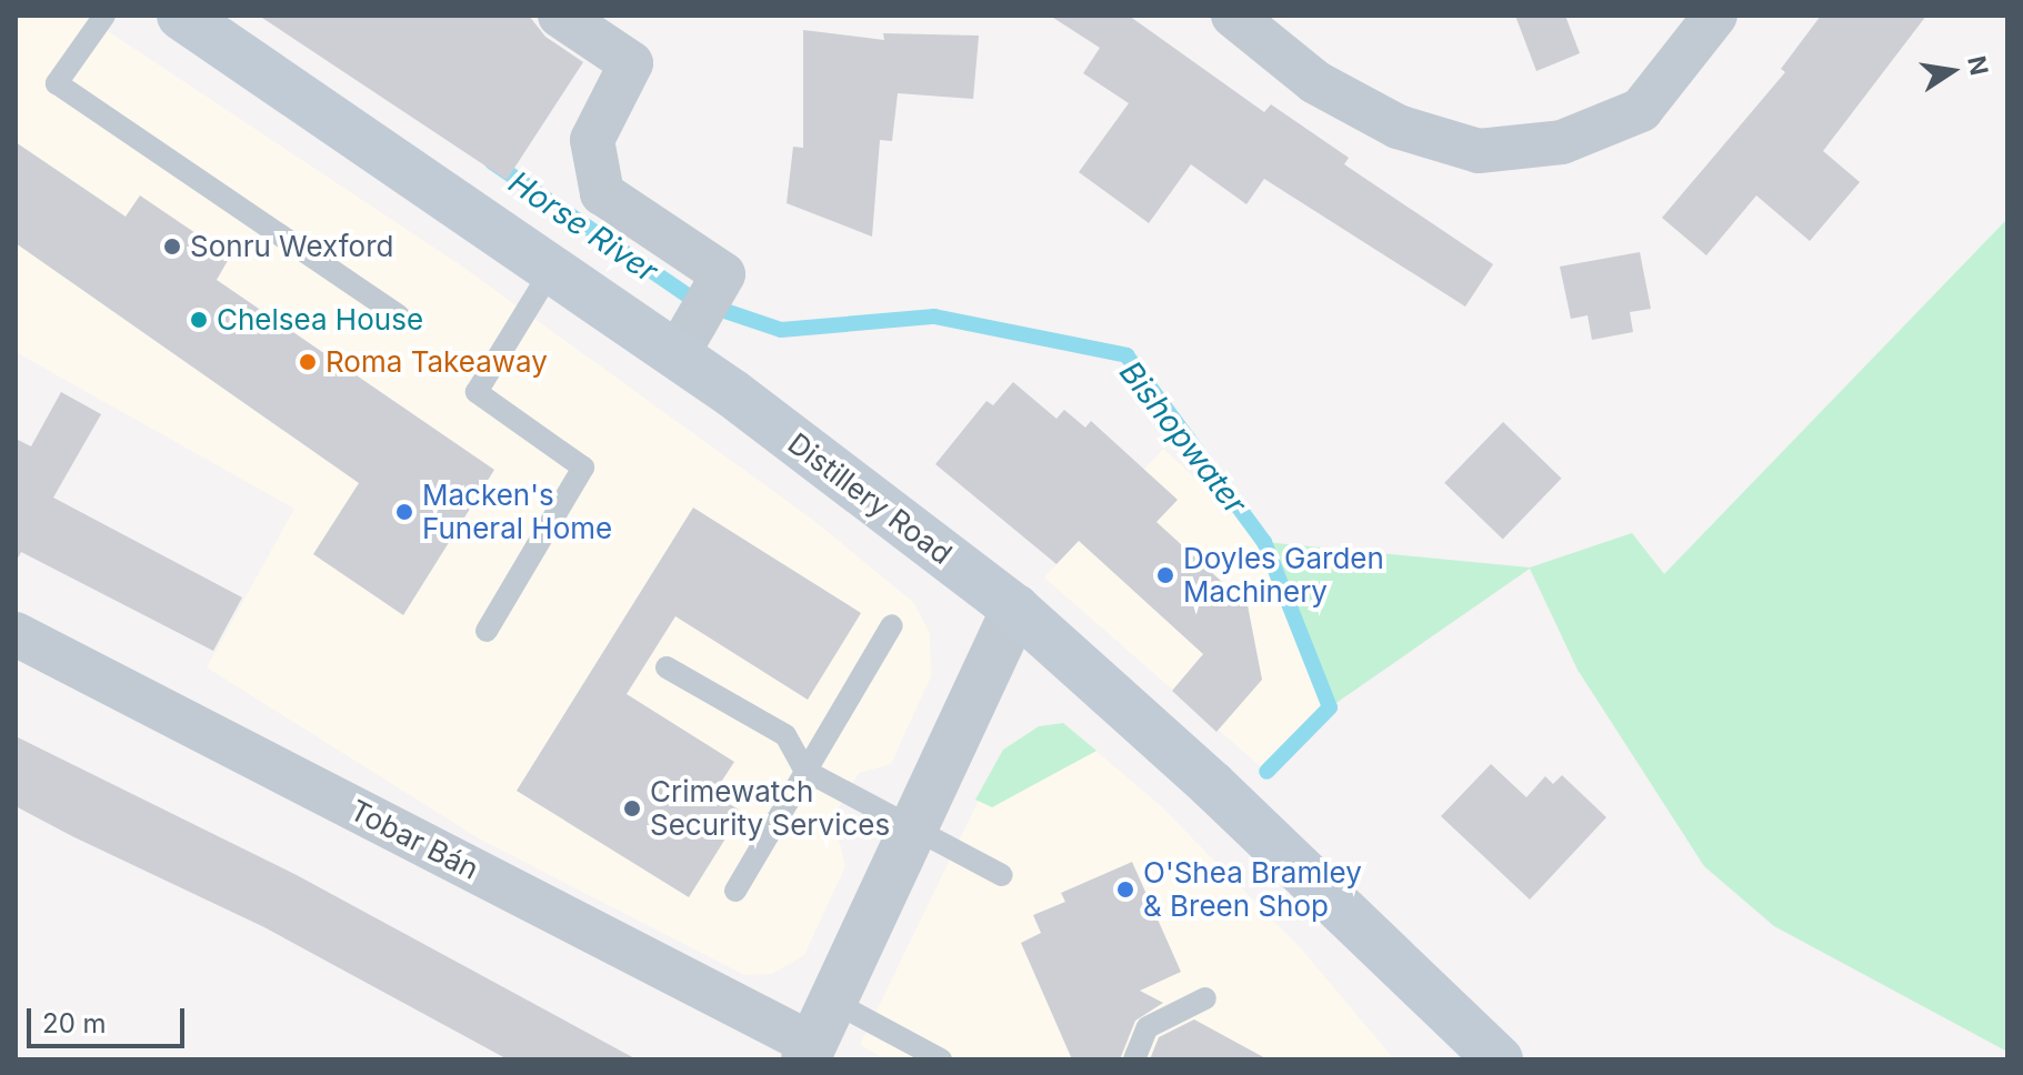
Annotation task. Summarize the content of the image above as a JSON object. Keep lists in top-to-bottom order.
{
  "streets": {
    "main road": ["Distillery Road"],
    "street": ["Tobar Bán"]
  },
  "water": ["Horse River", "Bishopwater"],
  "places": [
    "Sonru Wexford",
    "Chelsea House",
    "Roma Takeaway",
    "Macken's Funeral Home",
    "Doyles Garden Machinery",
    "Crimewatch Security Services",
    "O'Shea Bramley & Breen Shop"
  ],
  "scale_bar": "20 m",
  "north": "right"
}
